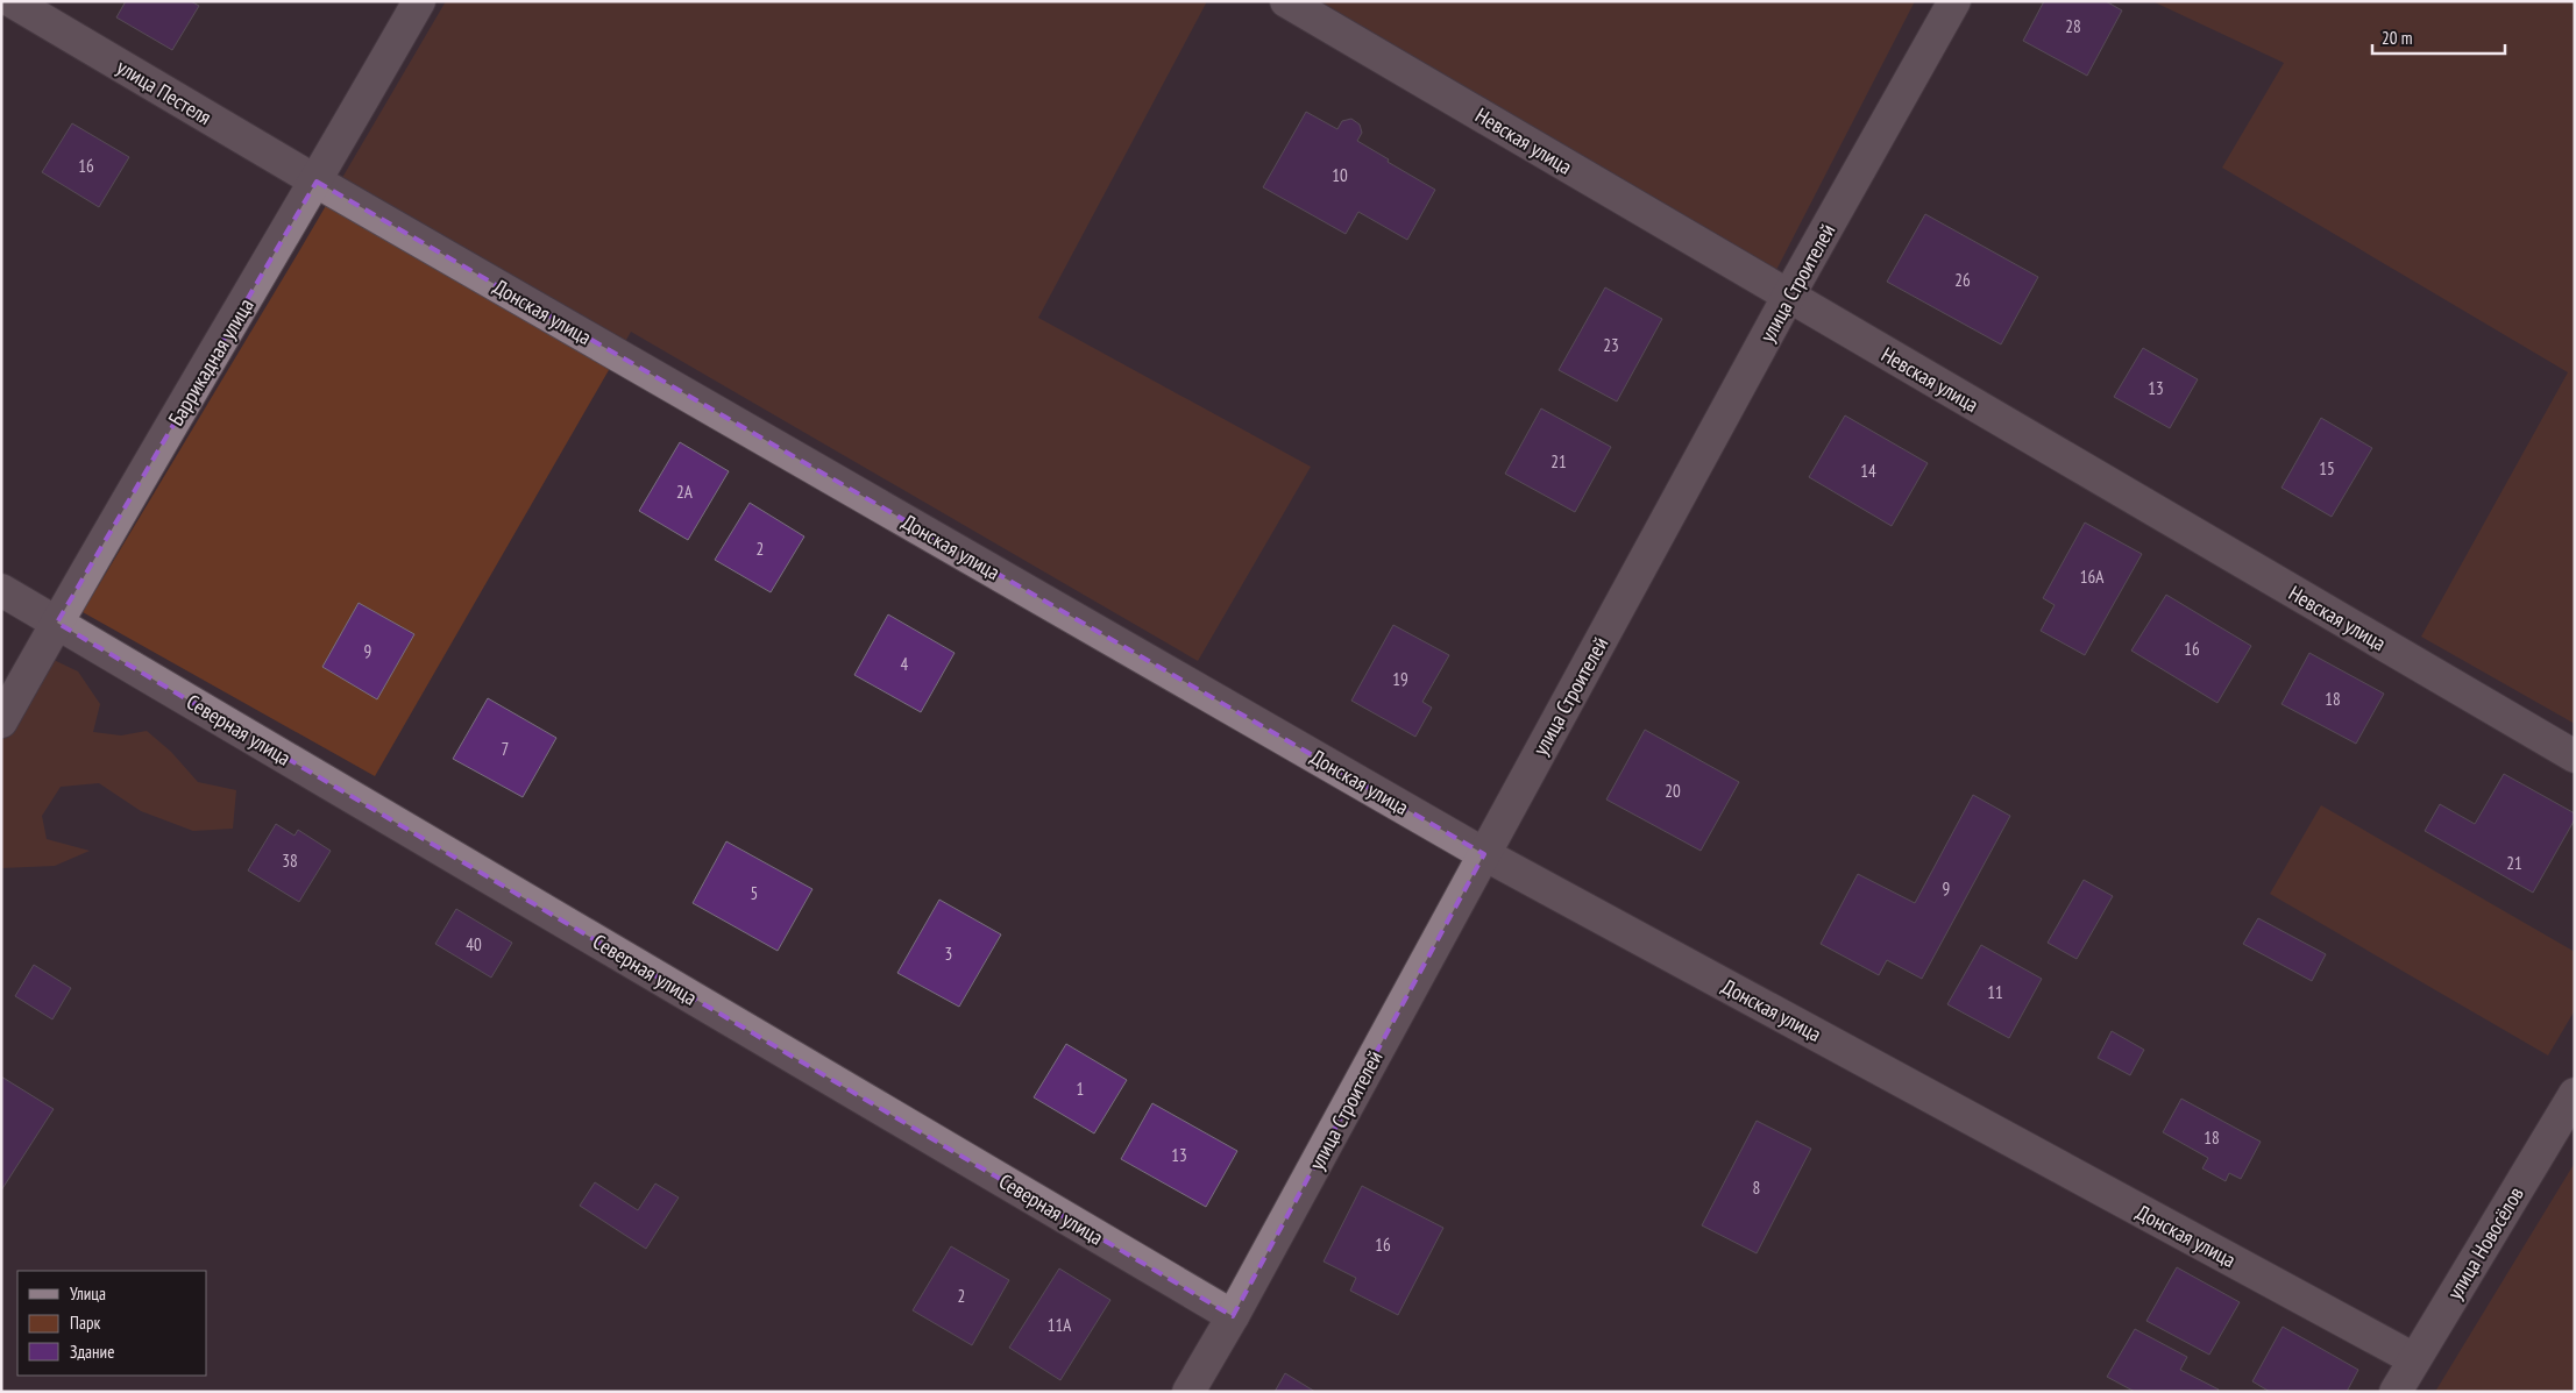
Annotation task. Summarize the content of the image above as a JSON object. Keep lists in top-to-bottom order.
{
  "streets": {
    "street": [
      "улица Пестеля",
      "Невская улица",
      "улица Строителей",
      "Донская улица",
      "Баррикадная улица",
      "Северная улица",
      "улица Новосёлов"
    ]
  },
  "crossings": [
    ["улица Пестеля", "Донская улица"],
    ["улица Пестеля", "Баррикадная улица"],
    ["Невская улица", "улица Строителей"],
    ["улица Строителей", "Донская улица"],
    ["улица Строителей", "Северная улица"],
    ["Донская улица", "Баррикадная улица"],
    ["Донская улица", "улица Новосёлов"],
    ["Баррикадная улица", "Северная улица"]
  ],
  "house_numbers": [
    "28",
    "16",
    "10",
    "26",
    "23",
    "13",
    "21",
    "15",
    "14",
    "2А",
    "2",
    "16А",
    "16",
    "9",
    "4",
    "19",
    "18",
    "7",
    "20",
    "38",
    "21",
    "9",
    "5",
    "40",
    "3",
    "11",
    "1",
    "18",
    "13",
    "8",
    "16",
    "2",
    "11А"
  ],
  "legend": ["Улица", "Парк", "Здание"],
  "scale_bar": "20 m"
}
